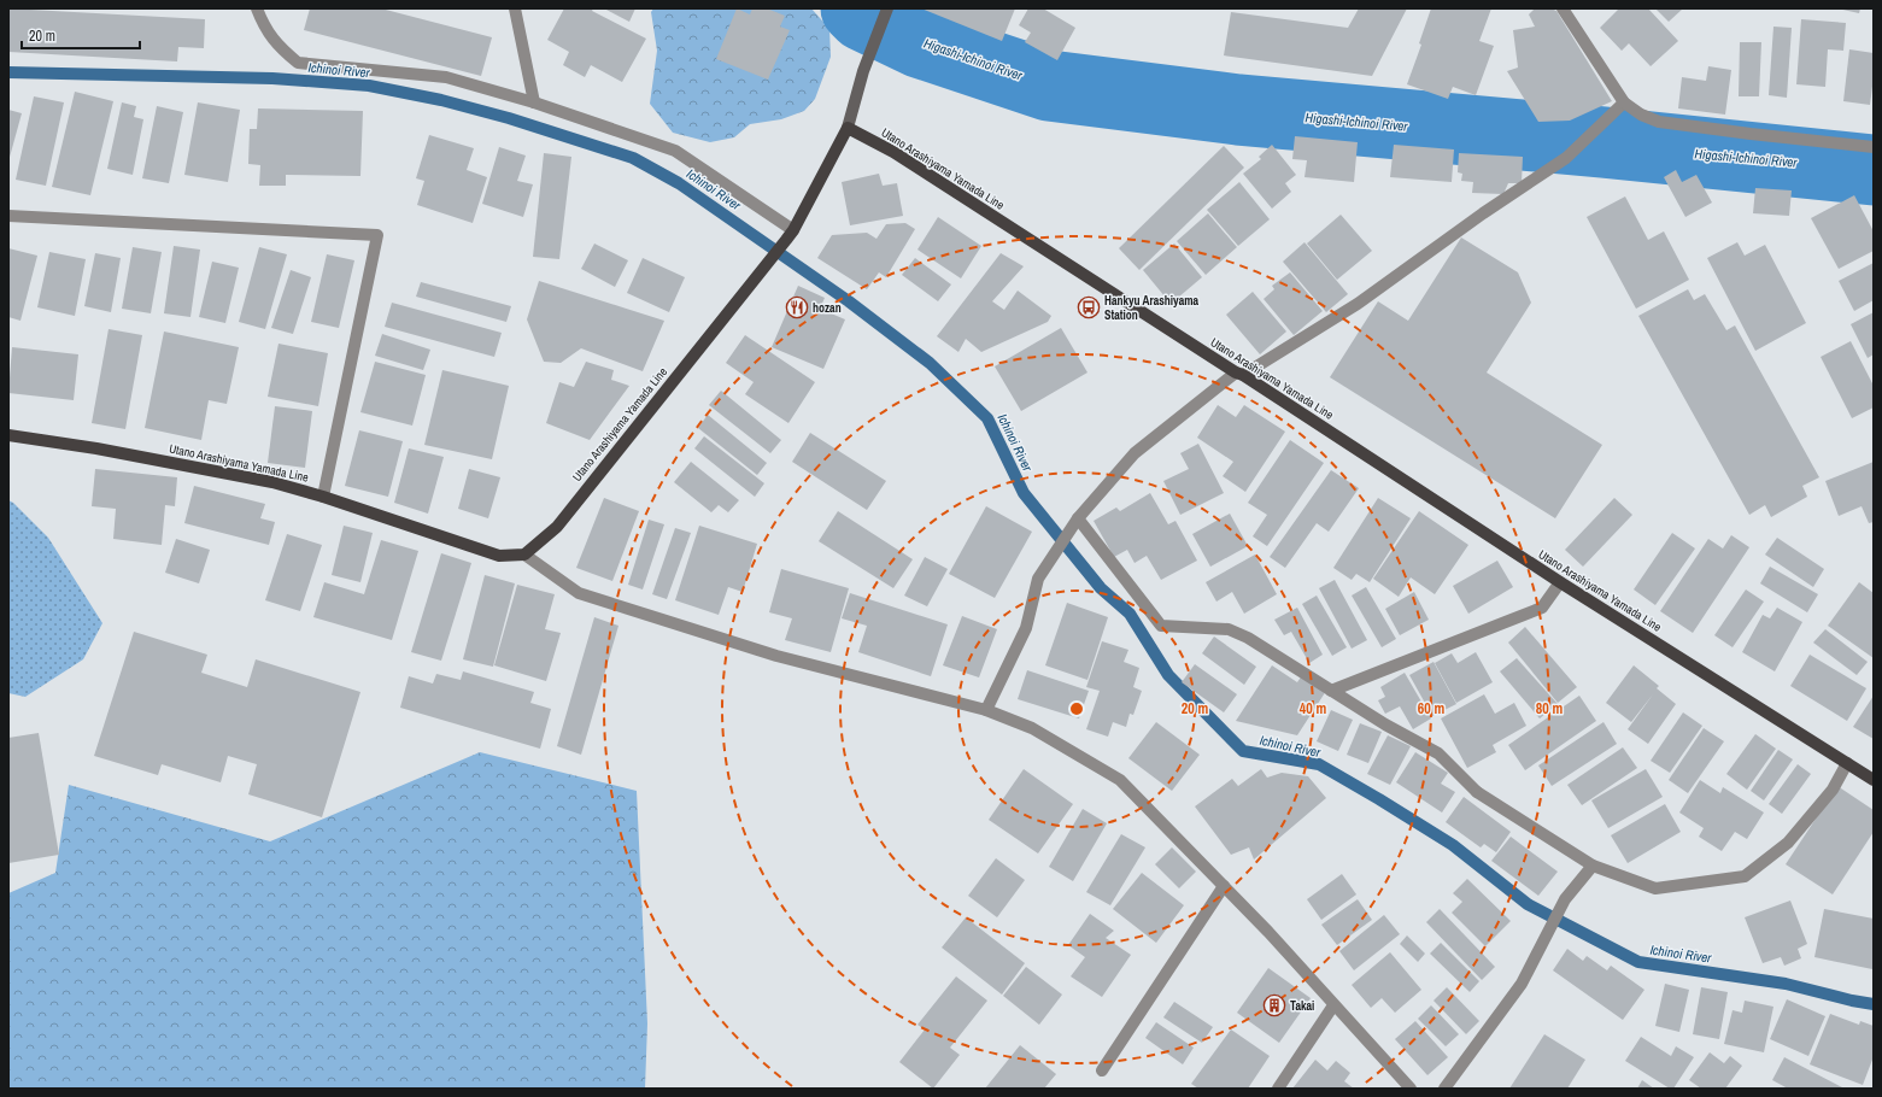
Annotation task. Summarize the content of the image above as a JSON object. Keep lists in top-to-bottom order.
{
  "streets": {
    "main road": ["Utano Arashiyama Yamada Line"]
  },
  "water": ["Higashi-Ichinoi River", "Ichinoi River"],
  "places": {
    "restaurant": ["hozan"],
    "bus stop": ["Hankyu Arashiyama Station"],
    "building": ["Takai"]
  },
  "scale_bar": "20 m",
  "rings": [
    "20 m",
    "40 m",
    "60 m",
    "80 m"
  ]
}
